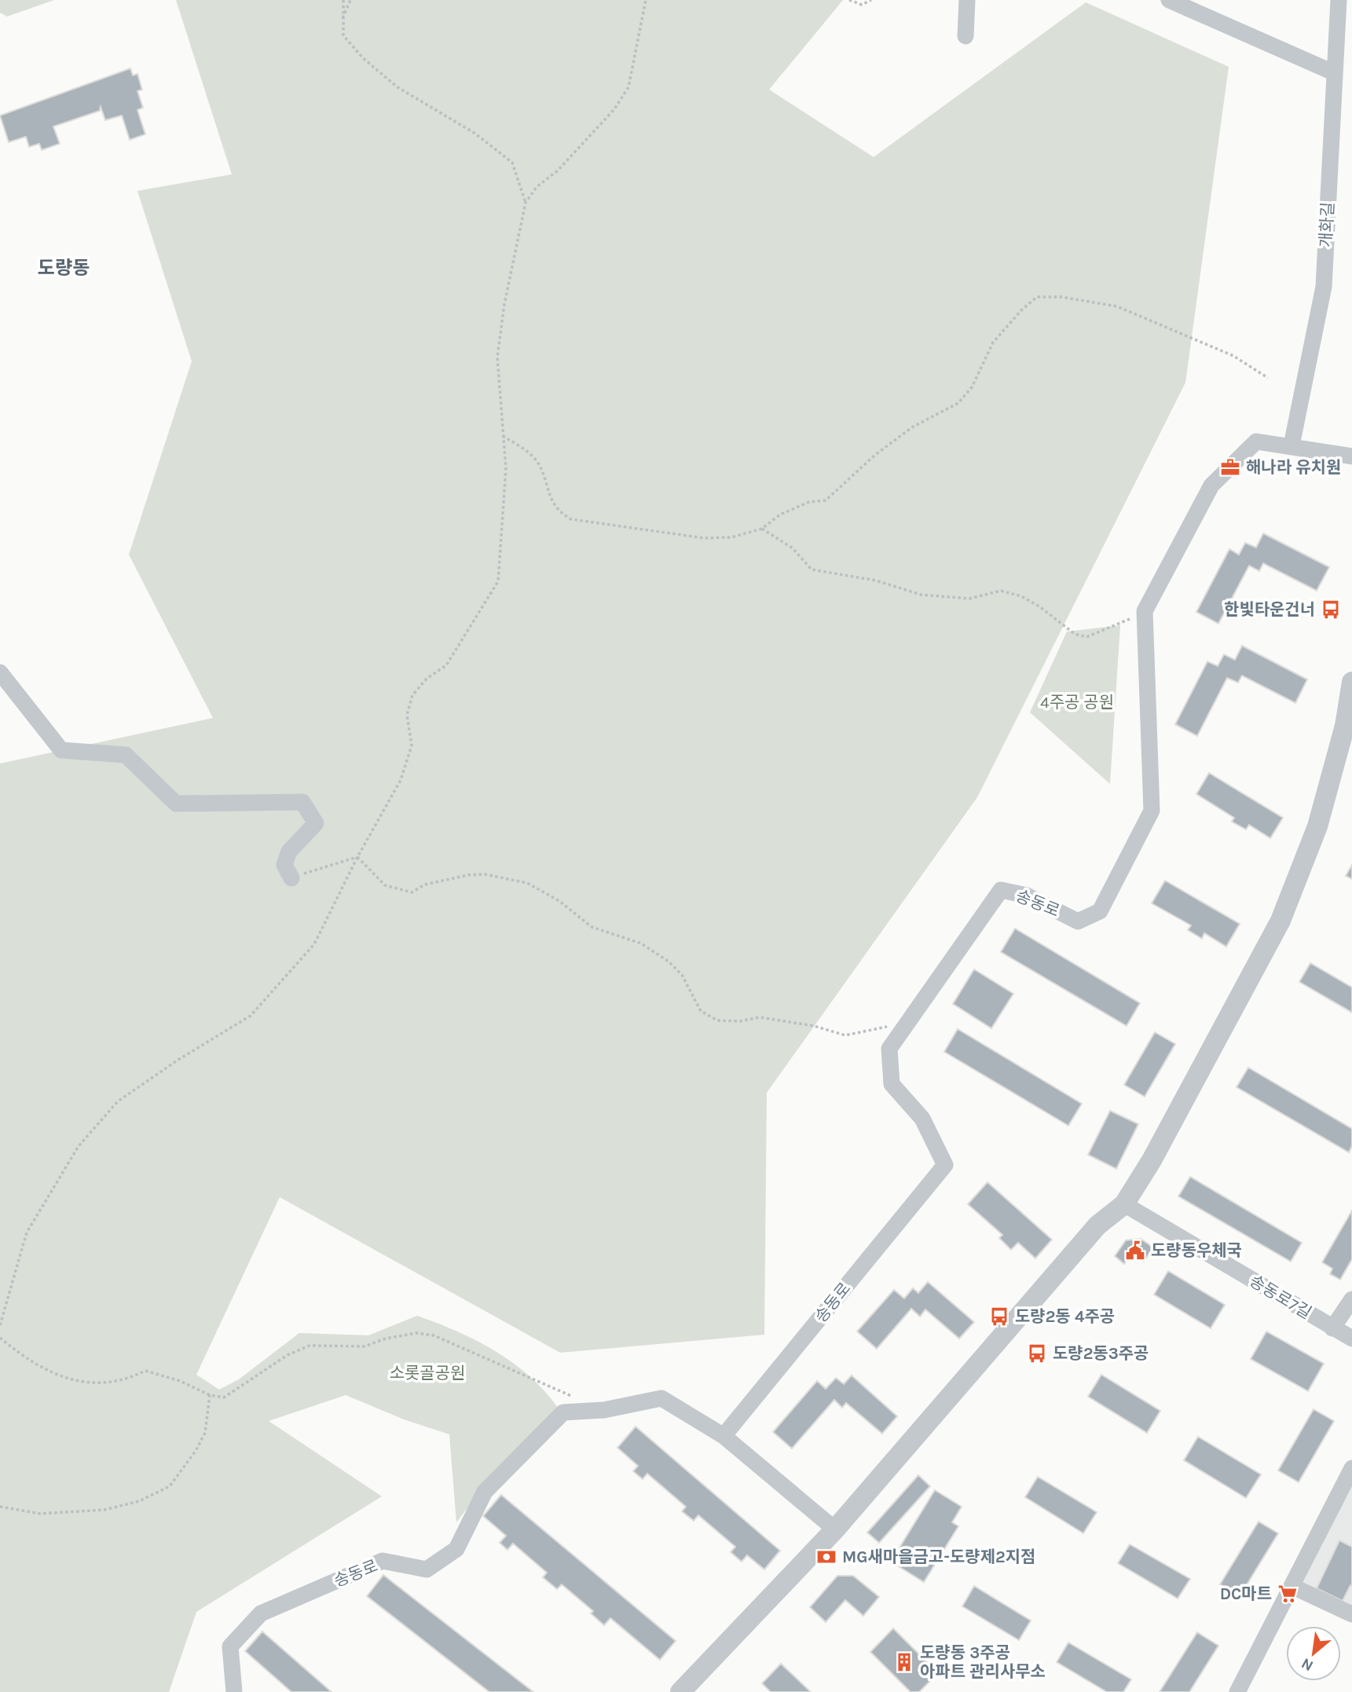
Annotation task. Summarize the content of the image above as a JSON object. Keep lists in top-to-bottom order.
{
  "streets": {
    "street": ["개화길", "송동로", "송동로7길"]
  },
  "crossings": [
    ["개화길", "송동로"]
  ],
  "districts": ["도량동"],
  "parks": ["4주공 공원", "소롯골공원"],
  "places": {
    "office": ["해나라 유치원"],
    "bus stop": ["한빛타운건너", "도량2동 4주공", "도량2동3주공"],
    "public building": ["도량동우체국"],
    "bank": ["MG새마을금고-도량제2지점"],
    "supermarket": ["DC마트"],
    "building": ["도량동 3주공 아파트 관리사무소"]
  },
  "north": "bottom left"
}
